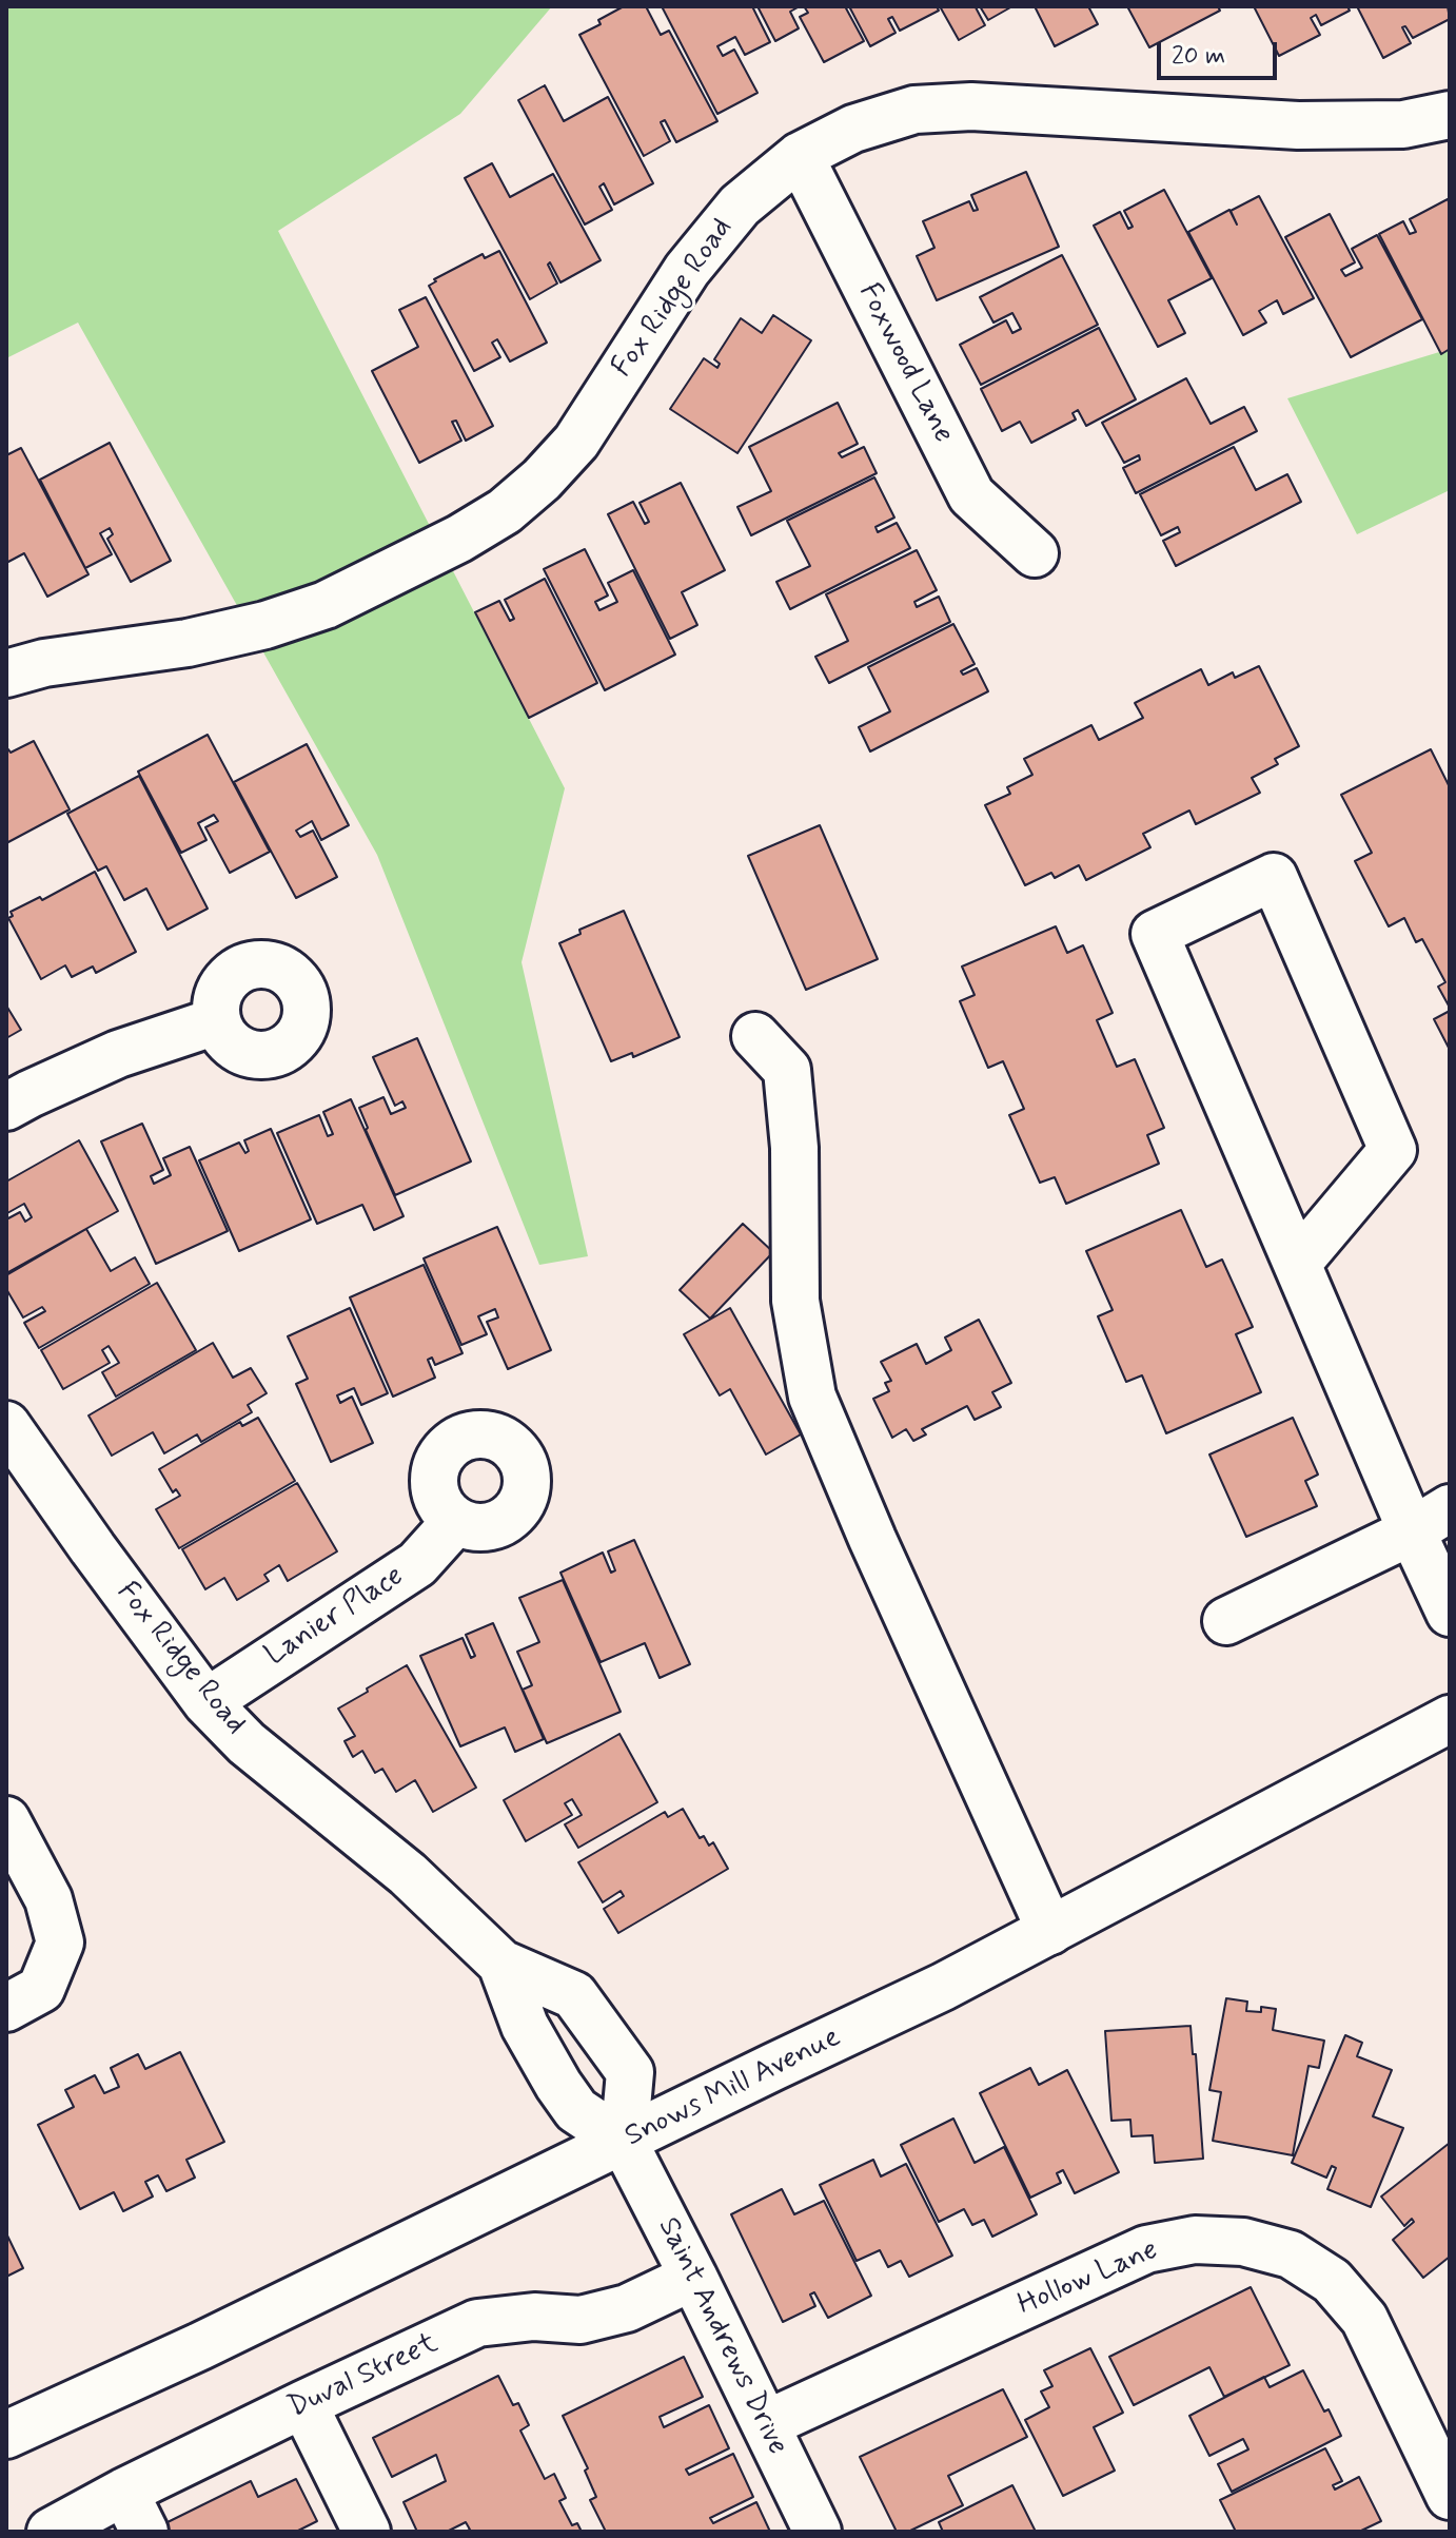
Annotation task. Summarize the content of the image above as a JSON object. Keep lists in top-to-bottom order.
{
  "streets": {
    "street": [
      "Fox Ridge Road",
      "Foxwood Lane",
      "Lanier Place",
      "Snows Mill Avenue",
      "Hollow Lane",
      "Saint Andrews Drive",
      "Duval Street"
    ]
  },
  "crossings": [
    ["Fox Ridge Road", "Foxwood Lane"],
    ["Fox Ridge Road", "Lanier Place"],
    ["Fox Ridge Road", "Snows Mill Avenue"],
    ["Fox Ridge Road", "Saint Andrews Drive"],
    ["Snows Mill Avenue", "Saint Andrews Drive"],
    ["Hollow Lane", "Saint Andrews Drive"],
    ["Saint Andrews Drive", "Duval Street"]
  ],
  "scale_bar": "20 m"
}
